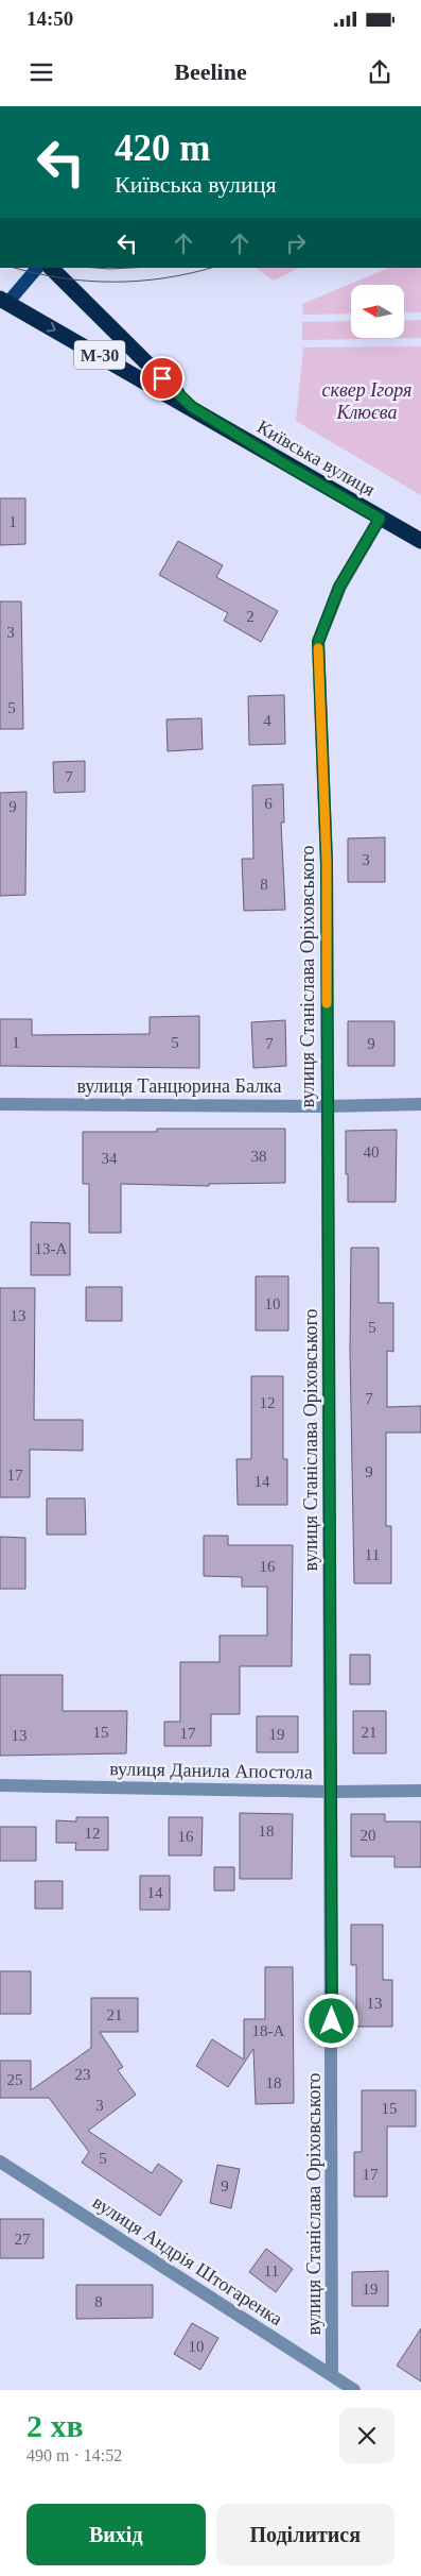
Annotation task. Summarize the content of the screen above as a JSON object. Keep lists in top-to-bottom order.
{
  "streets": {
    "highway": ["М-30", "Київська вулиця"],
    "street": [
      "вулиця Станіслава Оріховського",
      "вулиця Танцюрина Балка",
      "вулиця Данила Апостола",
      "вулиця Андрія Штогаренка"
    ]
  },
  "crossings": [
    ["Київська вулиця", "вулиця Станіслава Оріховського"],
    ["вулиця Станіслава Оріховського", "вулиця Танцюрина Балка"],
    ["вулиця Станіслава Оріховського", "вулиця Данила Апостола"],
    ["вулиця Станіслава Оріховського", "вулиця Андрія Штогаренка"]
  ],
  "parks": ["сквер Ігоря Клюєва"],
  "house_numbers": [
    "1",
    "2",
    "3",
    "5",
    "4",
    "7",
    "6",
    "9",
    "3",
    "8",
    "1",
    "5",
    "7",
    "9",
    "40",
    "38",
    "34",
    "13-А",
    "10",
    "13",
    "5",
    "7",
    "12",
    "9",
    "17",
    "14",
    "11",
    "16",
    "15",
    "21",
    "17",
    "19",
    "13",
    "18",
    "12",
    "20",
    "16",
    "14",
    "13",
    "21",
    "18-А",
    "23",
    "25",
    "18",
    "3",
    "15",
    "5",
    "17",
    "9",
    "27",
    "11",
    "19",
    "8",
    "10"
  ],
  "north": "left",
  "page": {
    "status": "14:50",
    "header": "Beeline",
    "turn": ["420 m", "Київська вулиця"],
    "heading": ["2 хв", "490 m · 14:52"],
    "buttons": ["Вихід", "Поділитися"]
  }
}
